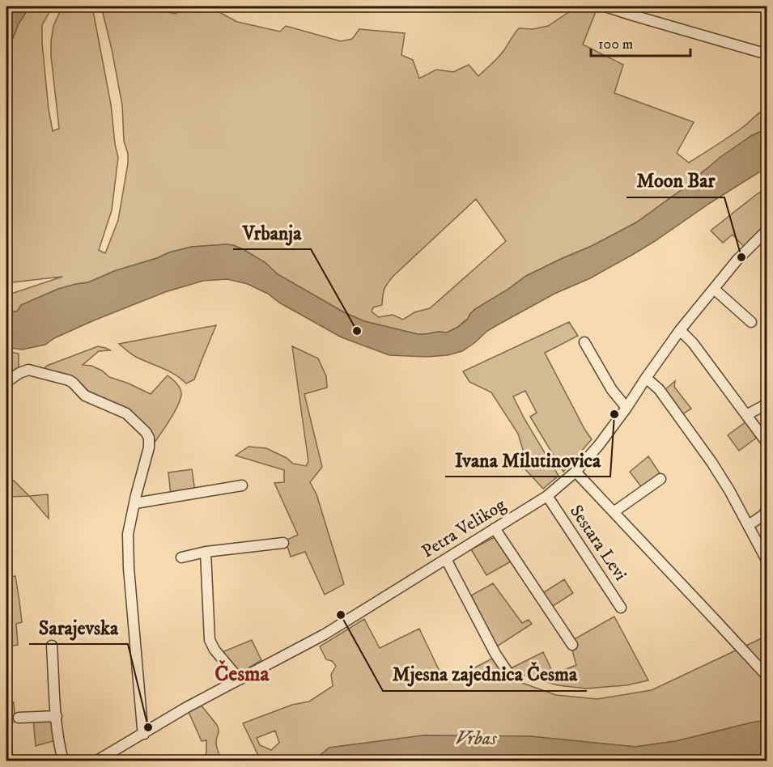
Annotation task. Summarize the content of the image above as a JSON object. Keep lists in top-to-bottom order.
{
  "streets": {
    "street": ["Petra Velikog", "Sestara Levi"]
  },
  "crossings": [
    ["Petra Velikog", "Sestara Levi"]
  ],
  "districts": ["Česma"],
  "water": ["Vrbas"],
  "places": [
    "Moon Bar",
    "Vrbanja",
    "Ivana Milutinovica",
    "Mjesna zajednica Česma",
    "Sarajevska"
  ],
  "scale_bar": "100 m"
}
